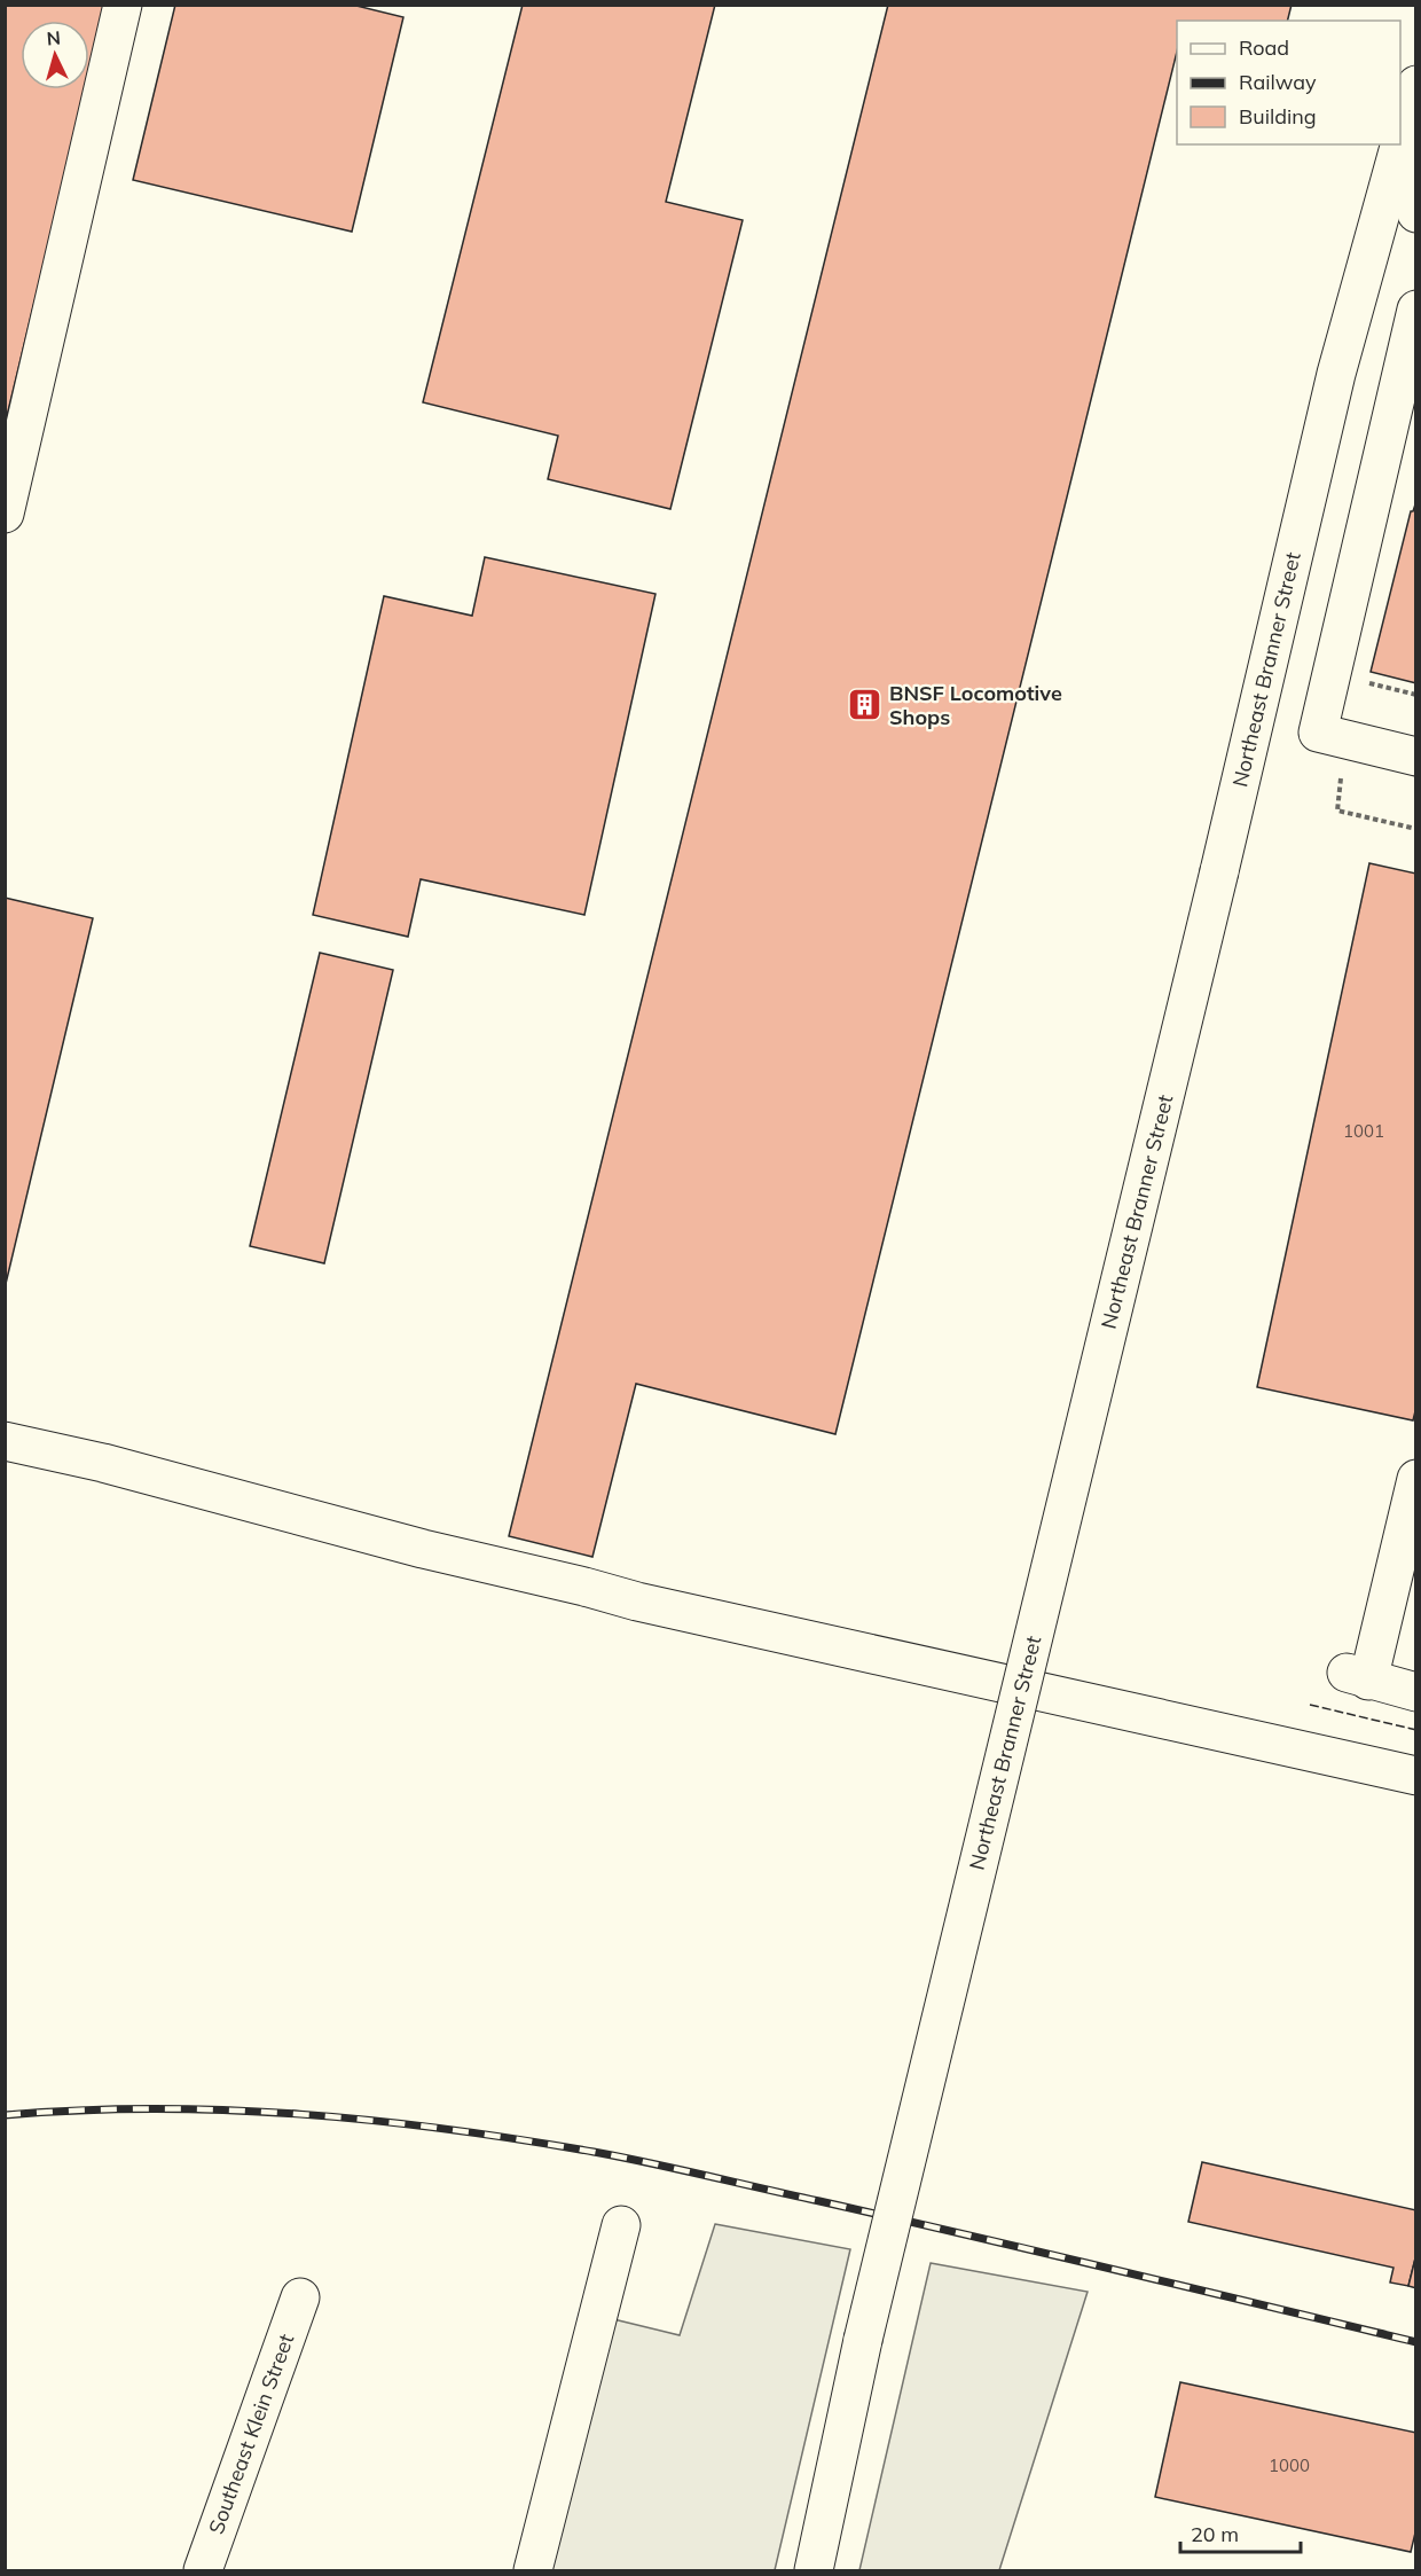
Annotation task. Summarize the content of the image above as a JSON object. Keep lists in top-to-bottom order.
{
  "streets": {
    "main road": ["Northeast Branner Street", "Southeast Klein Street"]
  },
  "places": {
    "building": ["BNSF Locomotive Shops"]
  },
  "house_numbers": ["1001", "1000"],
  "legend": ["Road", "Railway", "Building"],
  "scale_bar": "20 m",
  "north": "top"
}
